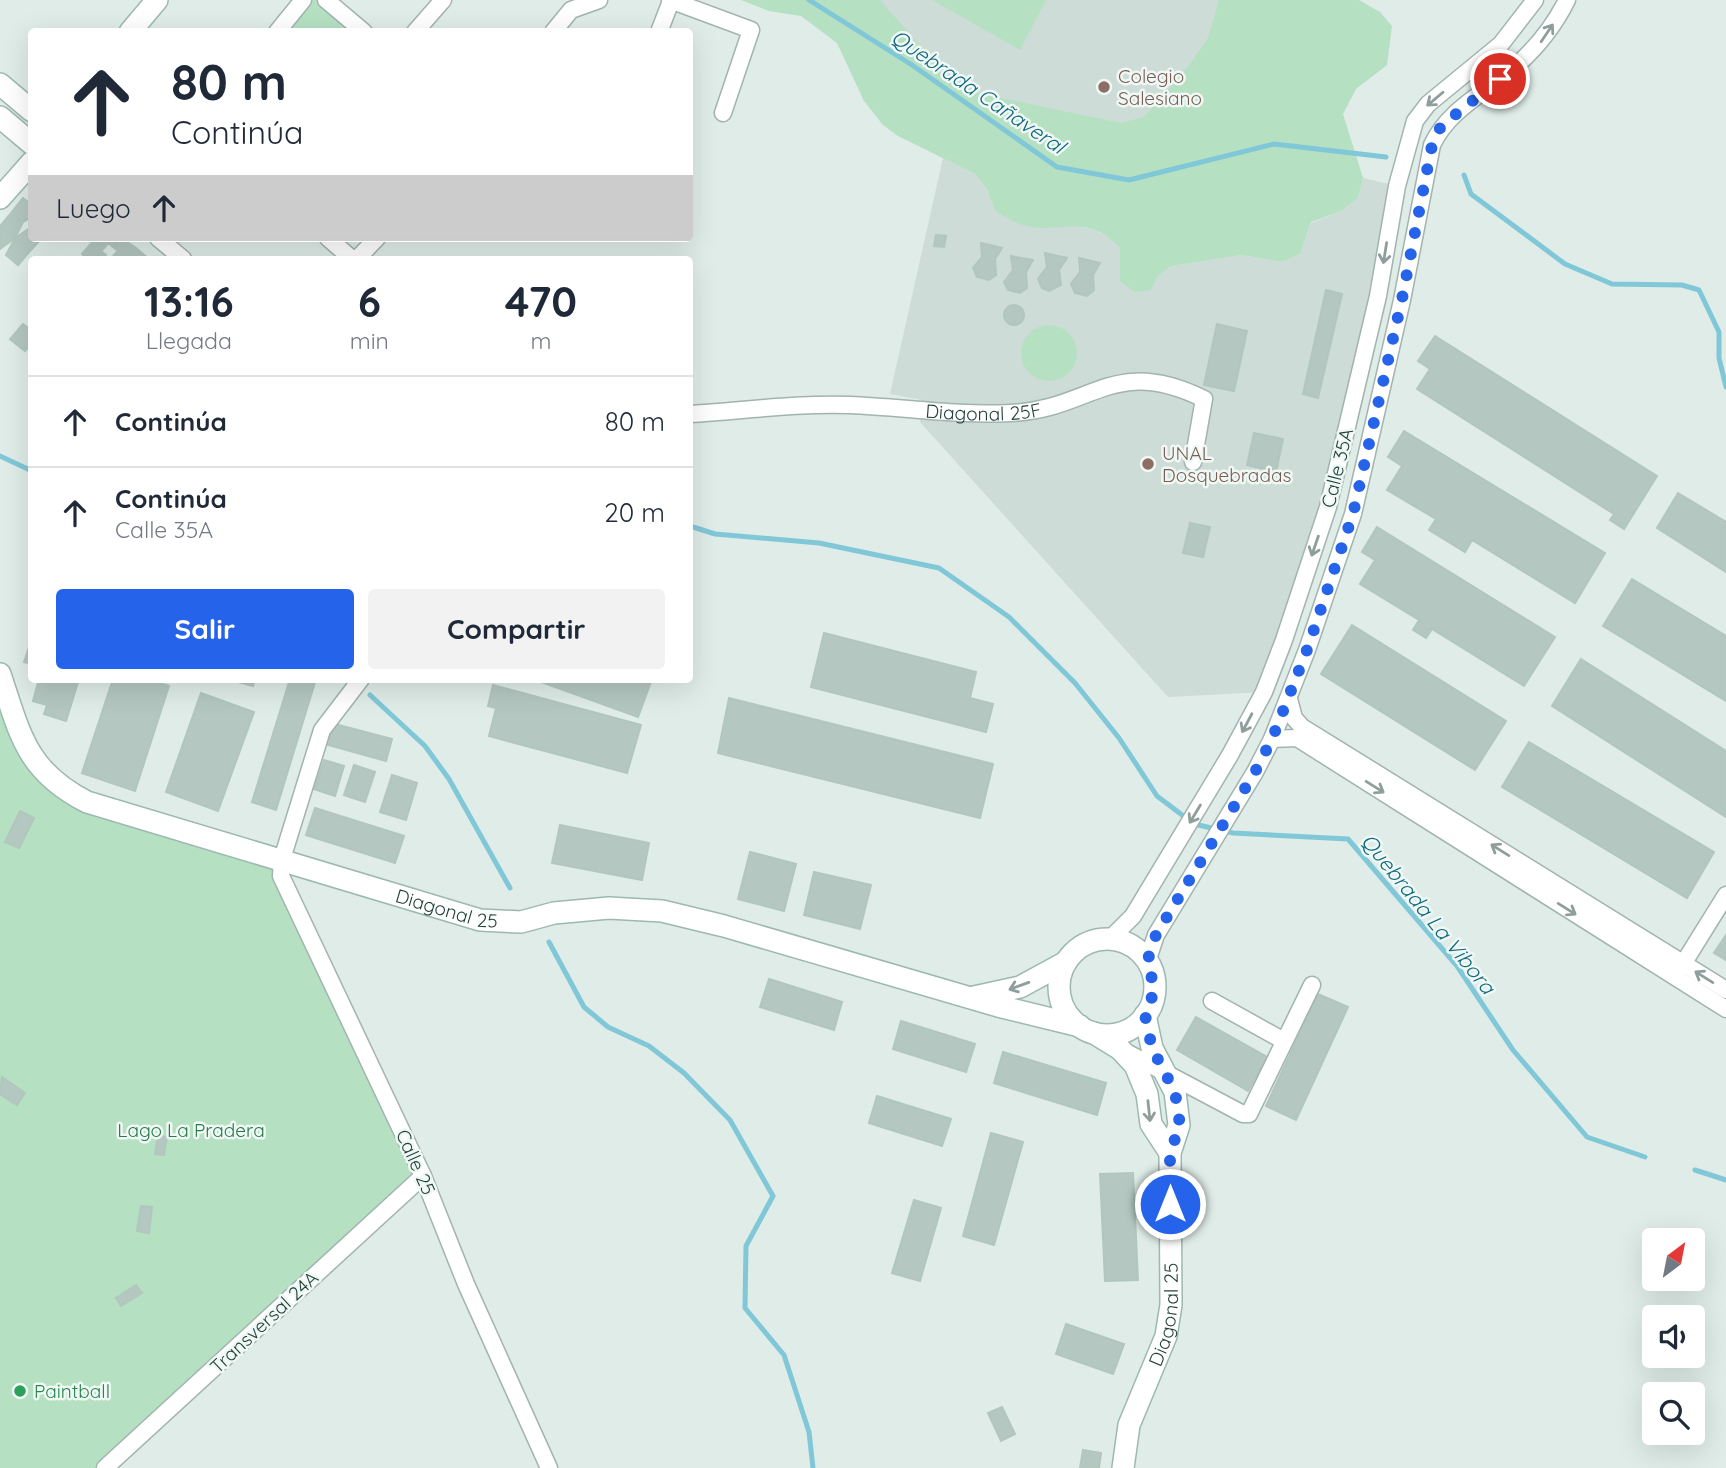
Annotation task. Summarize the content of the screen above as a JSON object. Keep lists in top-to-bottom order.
{
  "streets": {
    "street": [
      "Diagonal 25F",
      "Calle 35A",
      "Diagonal 25",
      "Calle 25",
      "Transversal 24A"
    ]
  },
  "crossings": [
    ["Calle 35A", "Diagonal 25"],
    ["Diagonal 25", "Calle 25"],
    ["Calle 25", "Transversal 24A"]
  ],
  "water": ["Quebrada Cañaveral", "Quebrada La Vibora"],
  "parks": ["Lago La Pradera"],
  "places": ["Colegio Salesiano", "UNAL Dosquebradas", "Paintball"],
  "north": "top right",
  "page": {
    "turn": ["80 m", "Continúa"],
    "then": "Luego",
    "eta": [
      "13:16",
      "Llegada",
      "6",
      "min",
      "470",
      "m"
    ],
    "list": [
      {
        "name": "Continúa",
        "value": "80 m"
      },
      {
        "name": "Continúa",
        "note": "Calle 35A",
        "value": "20 m"
      }
    ],
    "buttons": ["Salir", "Compartir"]
  }
}
